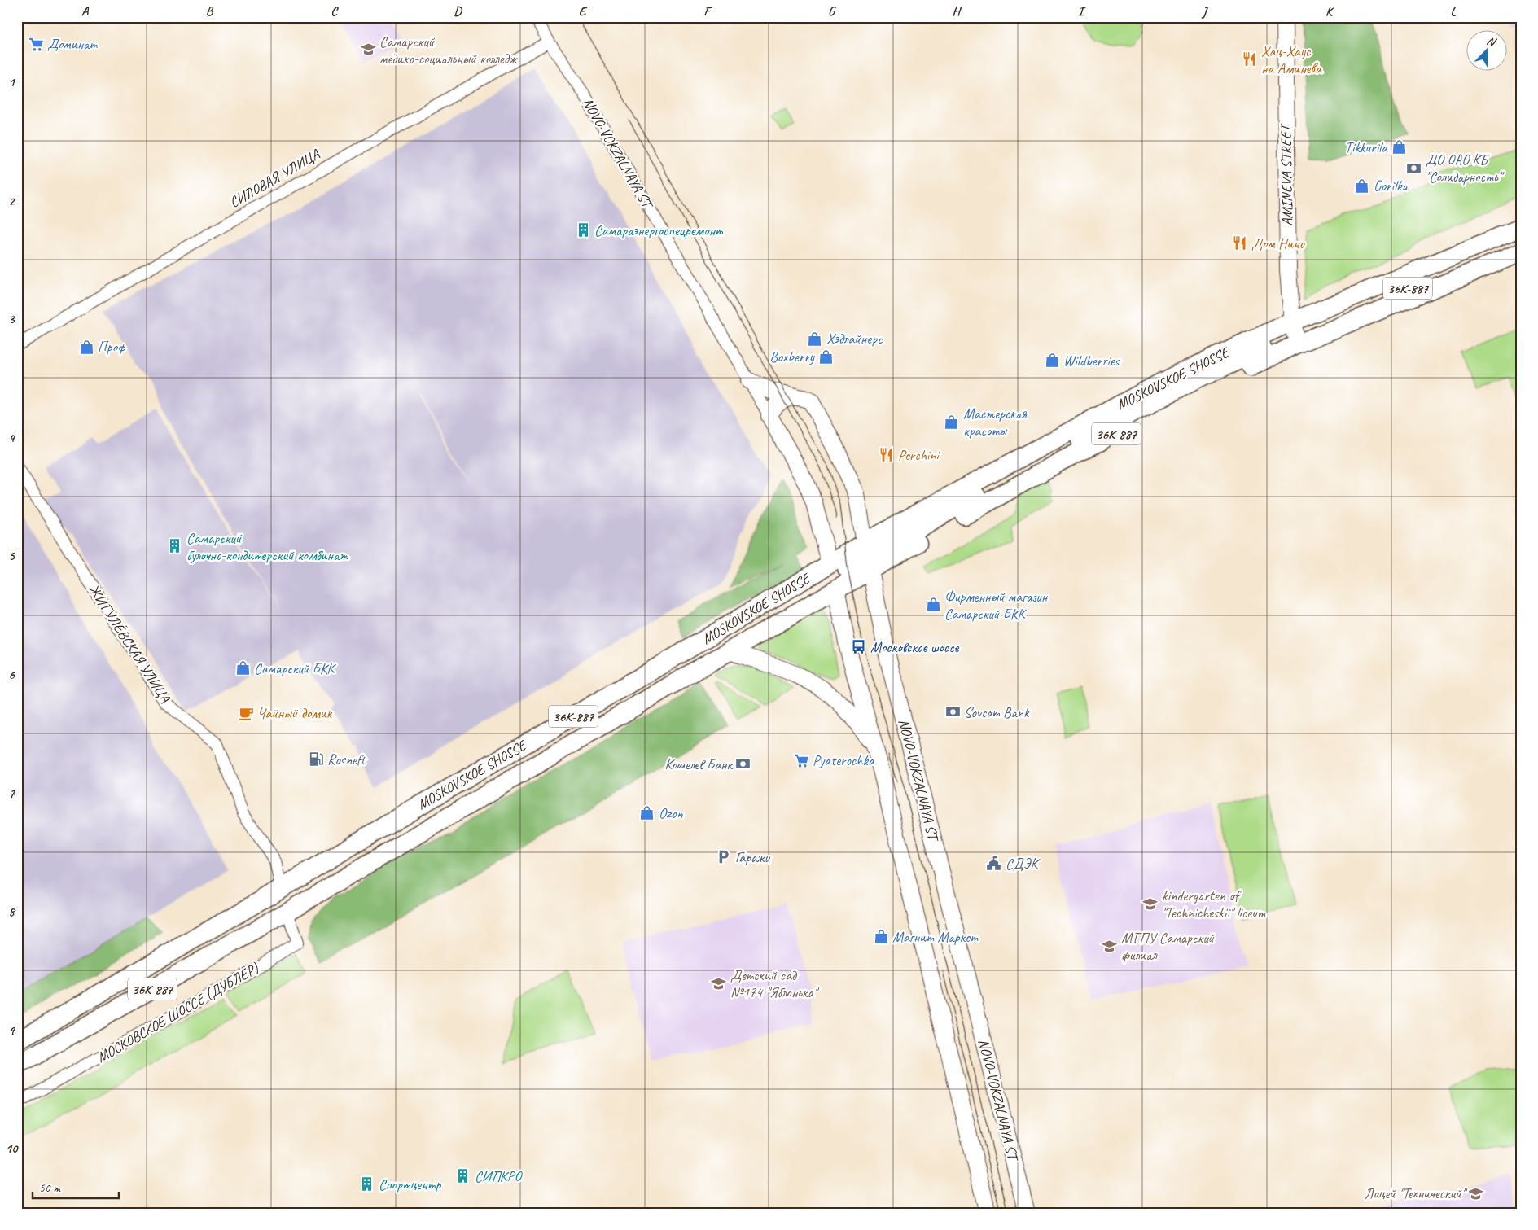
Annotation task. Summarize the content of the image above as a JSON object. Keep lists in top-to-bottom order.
{
  "streets": {
    "main road": [
      "NOVO-VOKZALNAYA ST",
      "AMINEVA STREET",
      "36К-887",
      "MOSKOVSKOE SHOSSE"
    ],
    "street": ["СИЛОВАЯ УЛИЦА", "ЖИГУЛЁВСКАЯ УЛИЦА", "МОСКОВСКОЕ ШОССЕ (ДУБЛЁР)"]
  },
  "crossings": [
    ["NOVO-VOKZALNAYA ST", "СИЛОВАЯ УЛИЦА"],
    ["NOVO-VOKZALNAYA ST", "MOSKOVSKOE SHOSSE"],
    ["AMINEVA STREET", "MOSKOVSKOE SHOSSE"],
    ["MOSKOVSKOE SHOSSE", "ЖИГУЛЁВСКАЯ УЛИЦА"],
    ["MOSKOVSKOE SHOSSE", "МОСКОВСКОЕ ШОССЕ (ДУБЛЁР)"],
    ["ЖИГУЛЁВСКАЯ УЛИЦА", "МОСКОВСКОЕ ШОССЕ (ДУБЛЁР)"]
  ],
  "places": {
    "supermarket": ["Доминат", "Pyaterochka"],
    "school or university": [
      "Самарский медико-социальный колледж",
      "kindergarten of \"Technicheskii\" liceum",
      "МГПУ Самарский филиал",
      "Детский сад №174 \"Яблонька\"",
      "Лицей \"Технический\""
    ],
    "restaurant": ["Хац-Хаус на Аминева", "Дом Нино", "Perchini"],
    "shop": [
      "Tikkurila",
      "Gorilka",
      "Хэдлайнерс",
      "Проф",
      "Boxberry",
      "Wildberries",
      "Мастерская красоты",
      "Фирменный магазин Самарский БКК",
      "Самарский БКК",
      "Ozon",
      "Магнит Маркет"
    ],
    "bank": ["ДО ОАО КБ \"Солидарность\"", "Sovcom Bank", "Кошелев Банк"],
    "building": [
      "Самараэнергоспецремонт",
      "Самарский булочно-кондитерский комбинат",
      "СИПКРО",
      "Спортцентр"
    ],
    "bus stop": ["Московское шоссе"],
    "cafe": ["Чайный домик"],
    "fuel station": ["Rosneft"],
    "parking": ["Гаражи"],
    "public building": ["СДЭК"]
  },
  "scale_bar": "50 m",
  "north": "top right",
  "grid": {
    "columns": [
      "A",
      "B",
      "C",
      "D",
      "E",
      "F",
      "G",
      "H",
      "I",
      "J",
      "K",
      "L"
    ],
    "rows": [
      "1",
      "2",
      "3",
      "4",
      "5",
      "6",
      "7",
      "8",
      "9",
      "10"
    ]
  }
}
